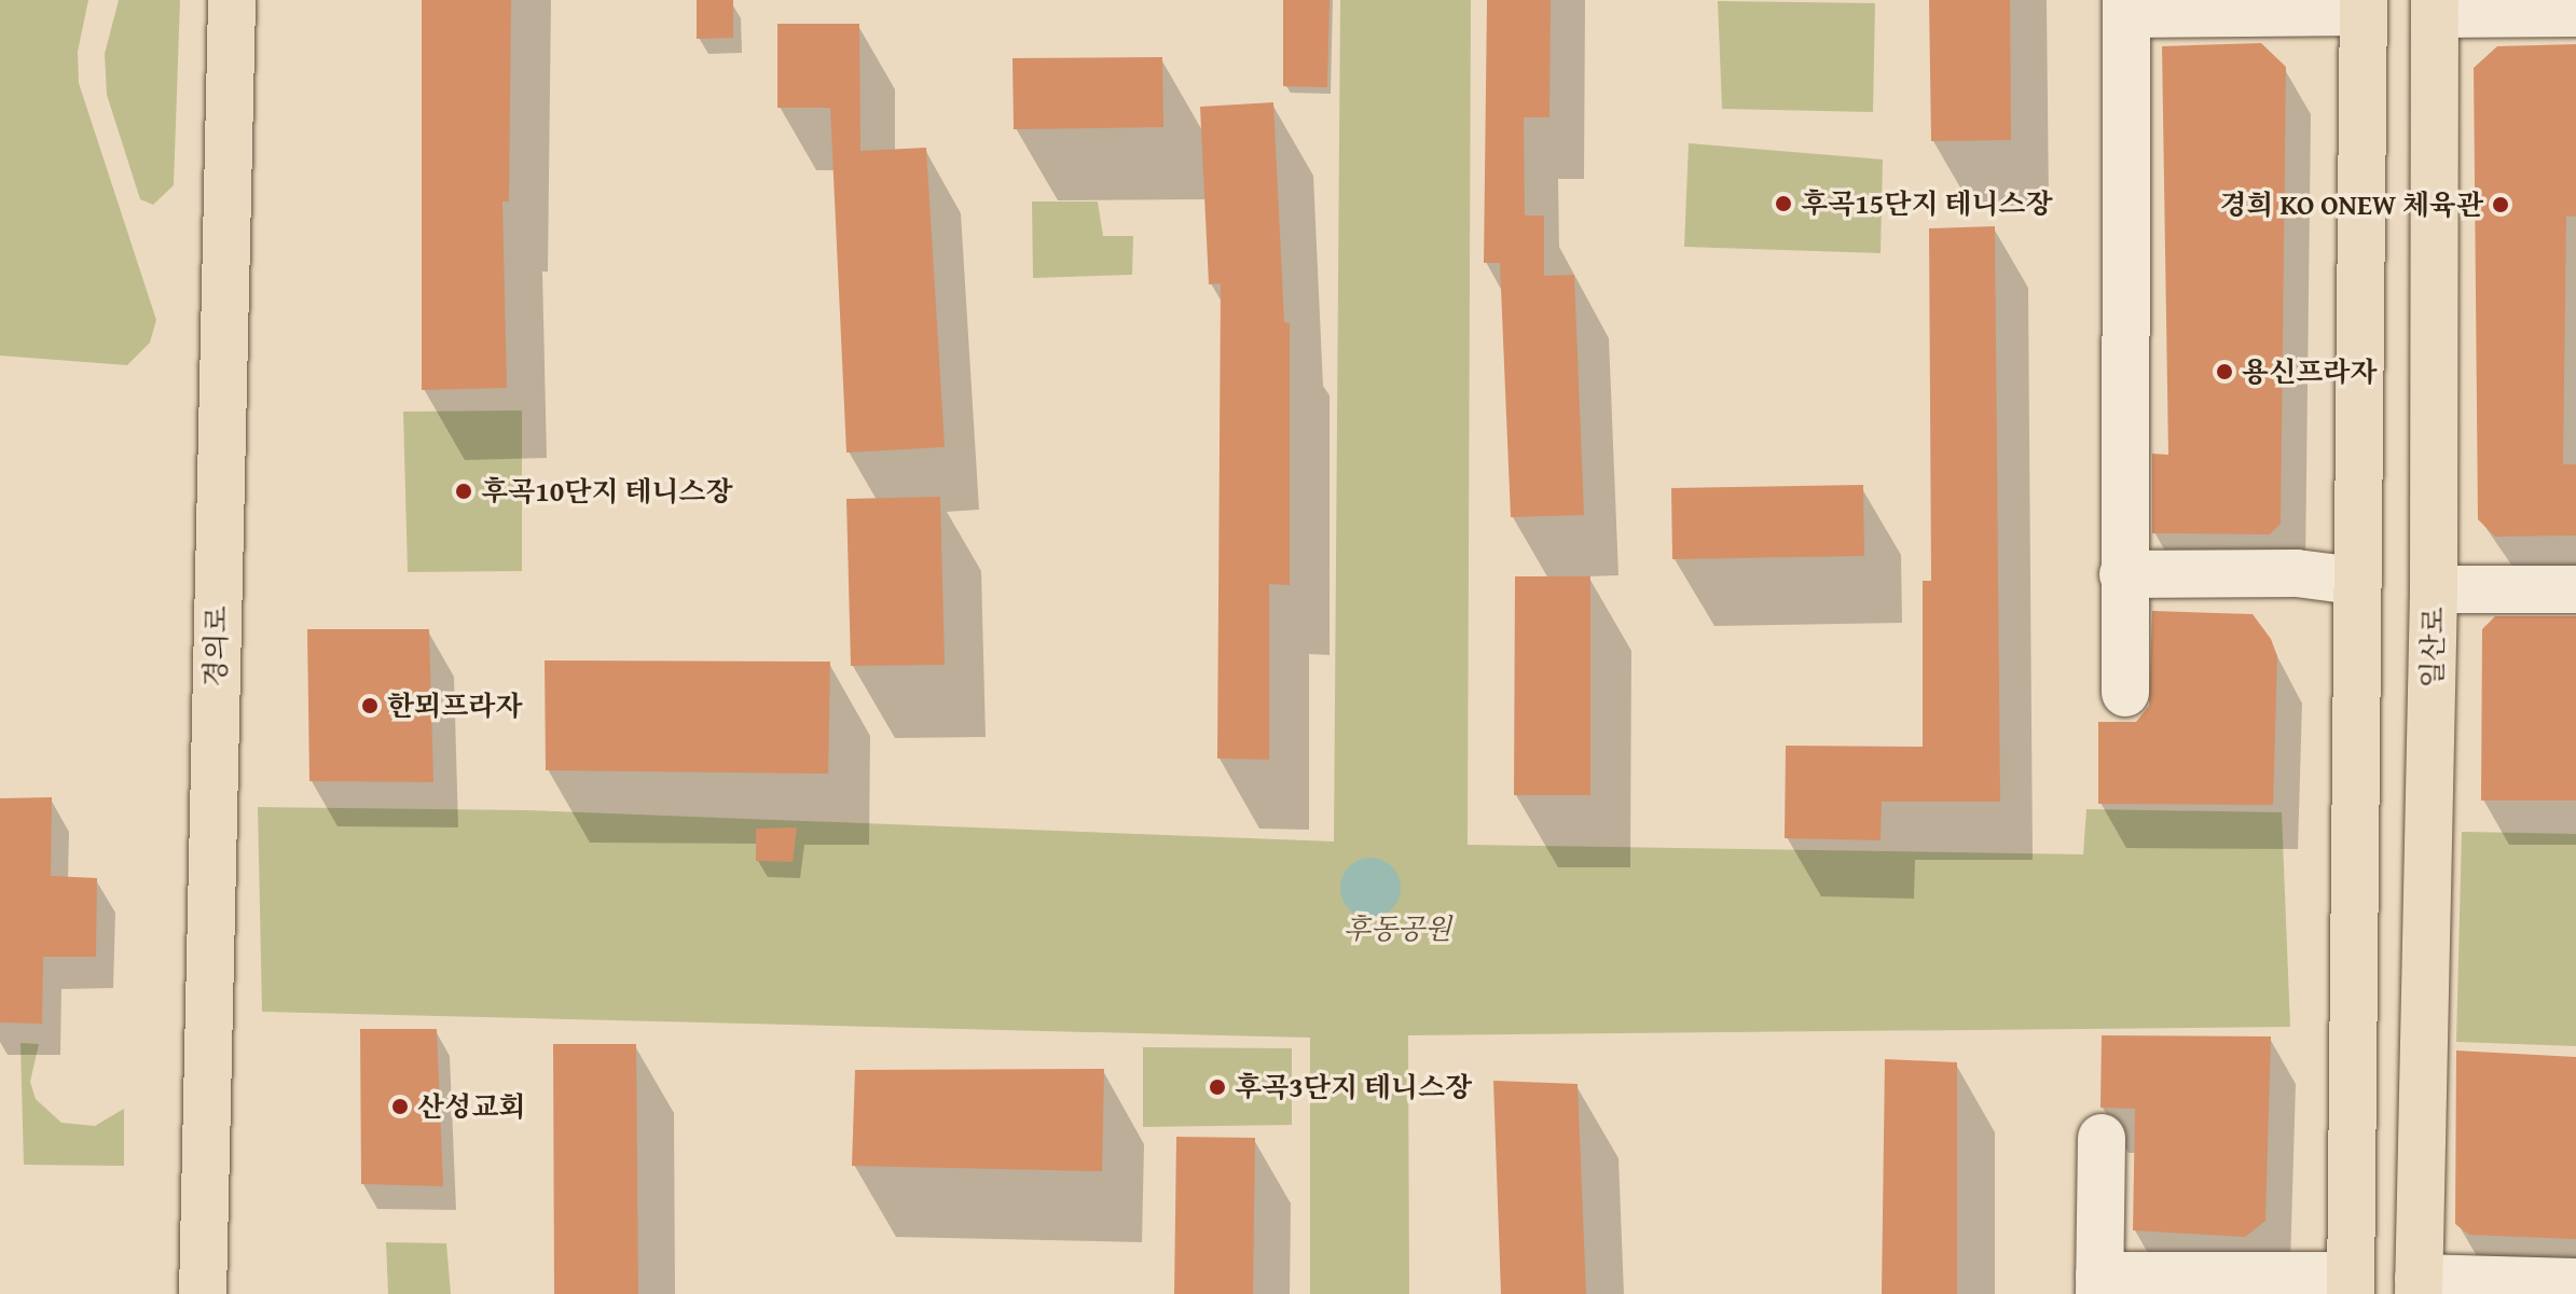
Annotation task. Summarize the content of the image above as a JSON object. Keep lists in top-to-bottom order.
{
  "streets": {
    "main road": ["경의로", "일산로"]
  },
  "parks": ["후동공원"],
  "places": [
    "후곡15단지 테니스장",
    "경희 KO ONEW 체육관",
    "용신프라자",
    "후곡10단지 테니스장",
    "한뫼프라자",
    "후곡3단지 테니스장",
    "산성교회"
  ]
}
